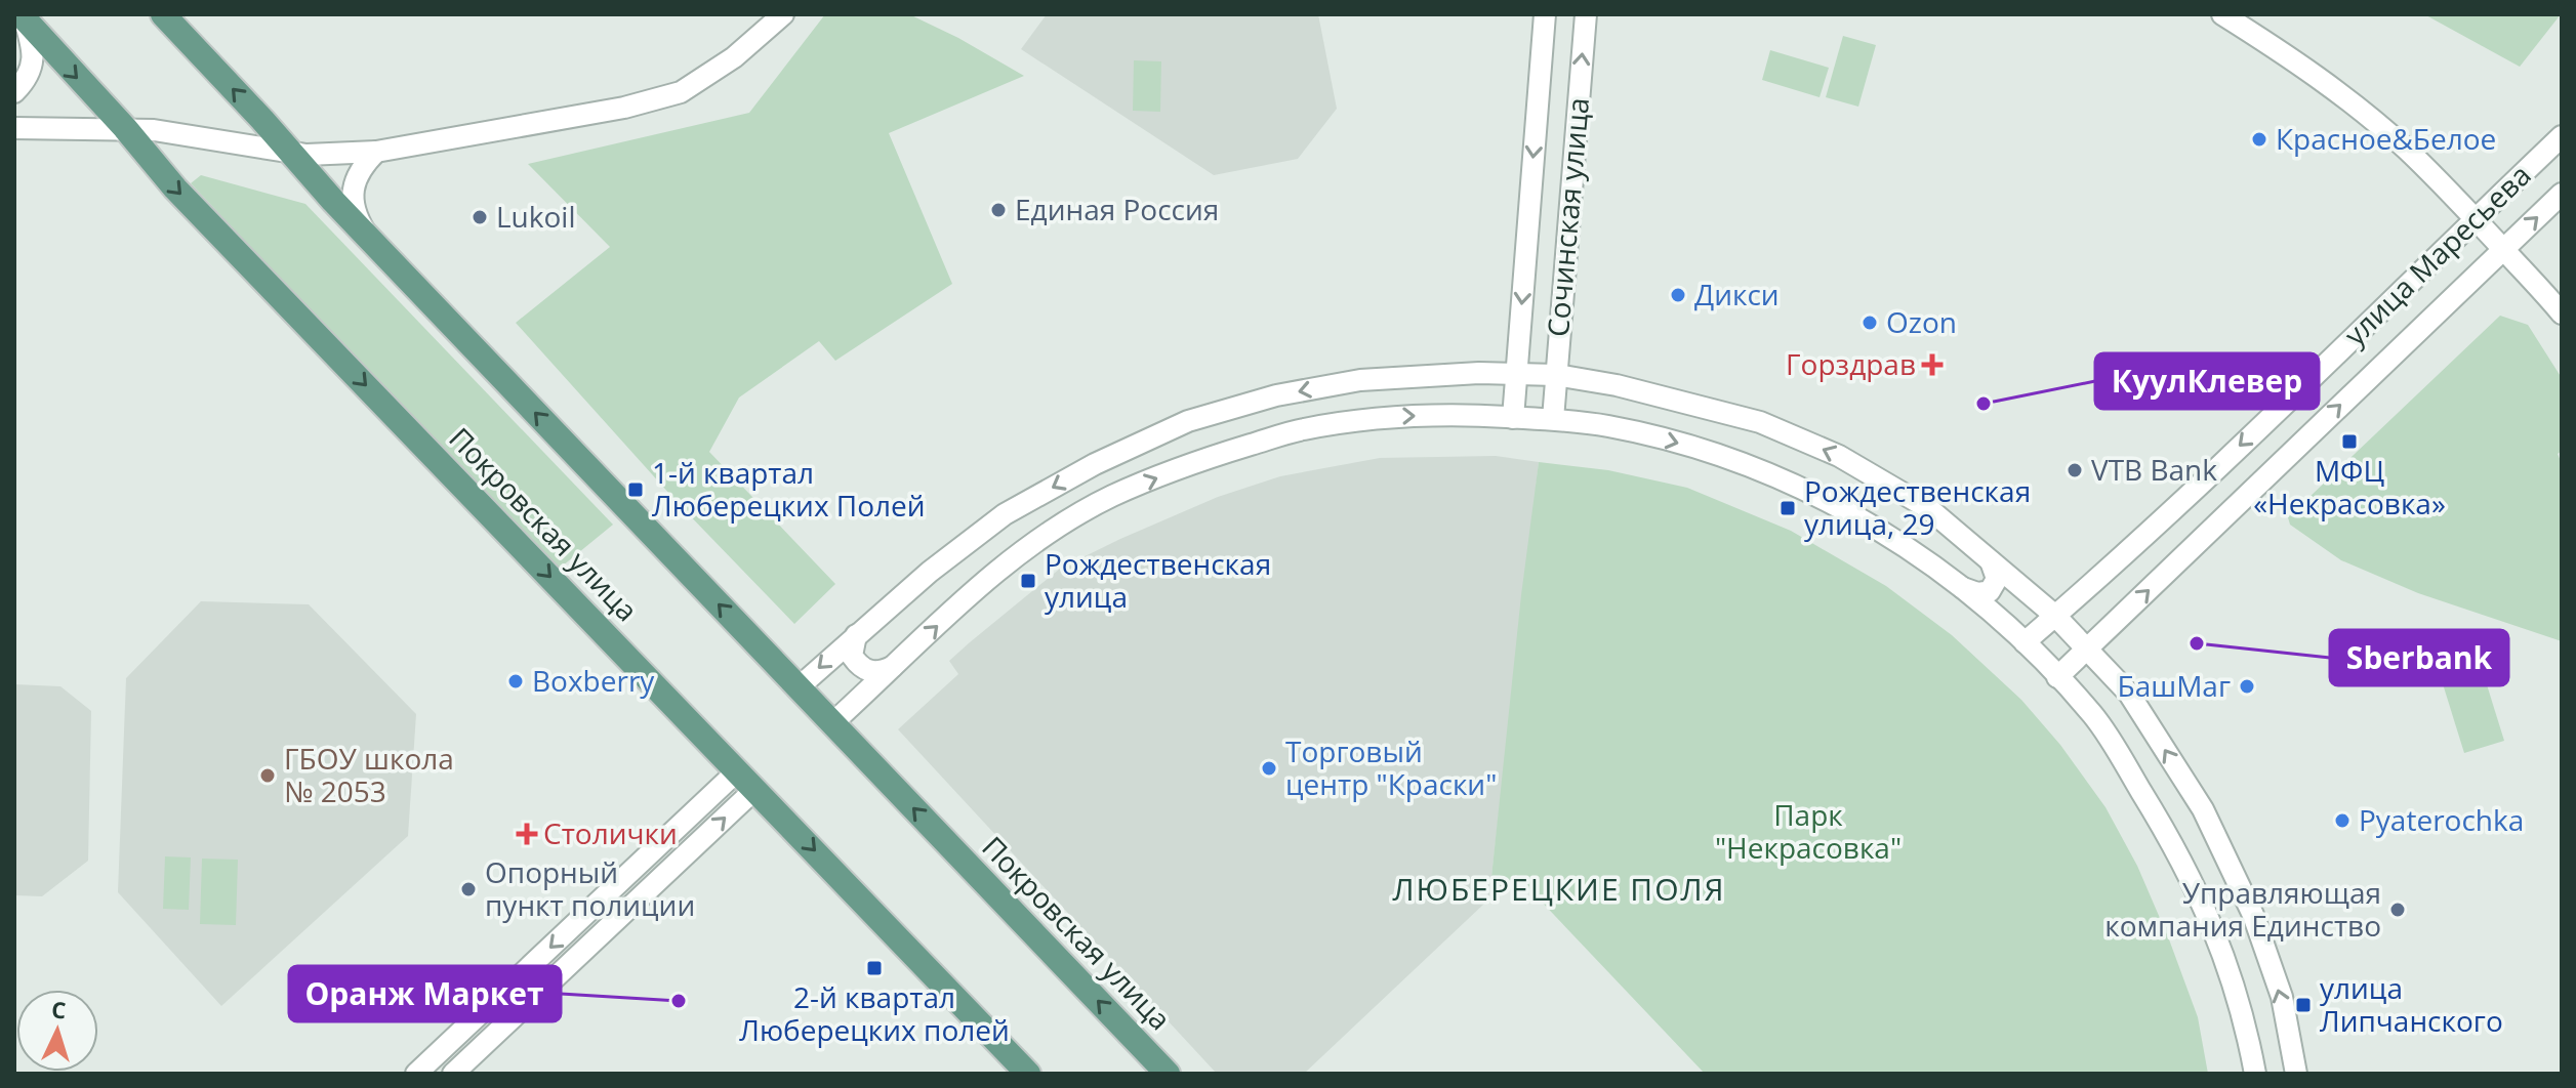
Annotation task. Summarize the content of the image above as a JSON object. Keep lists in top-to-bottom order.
{
  "streets": {
    "main road": ["Покровская улица"],
    "street": ["Сочинская улица", "улица Маресьева"]
  },
  "districts": ["ЛЮБЕРЕЦКИЕ ПОЛЯ"],
  "parks": ["Парк \"Некрасовка\""],
  "places": {
    "other": [
      "Красное&Белое",
      "Единая Россия",
      "Lukoil",
      "Дикси",
      "Ozon",
      "КуулКлевер",
      "VTB Bank",
      "Sberbank",
      "Boxberry",
      "БашМаг",
      "Торговый центр \"Краски\"",
      "ГБОУ школа № 2053",
      "Pyaterochka",
      "Опорный пункт полиции",
      "Управляющая компания Единство",
      "Оранж Маркет"
    ],
    "health": ["Горздрав", "Столички"],
    "transit": [
      "МФЦ «Некрасовка»",
      "1-й квартал Люберецких Полей",
      "Рождественская улица, 29",
      "Рождественская улица",
      "2-й квартал Люберецких полей",
      "улица Липчанского"
    ]
  },
  "north": "top"
}
